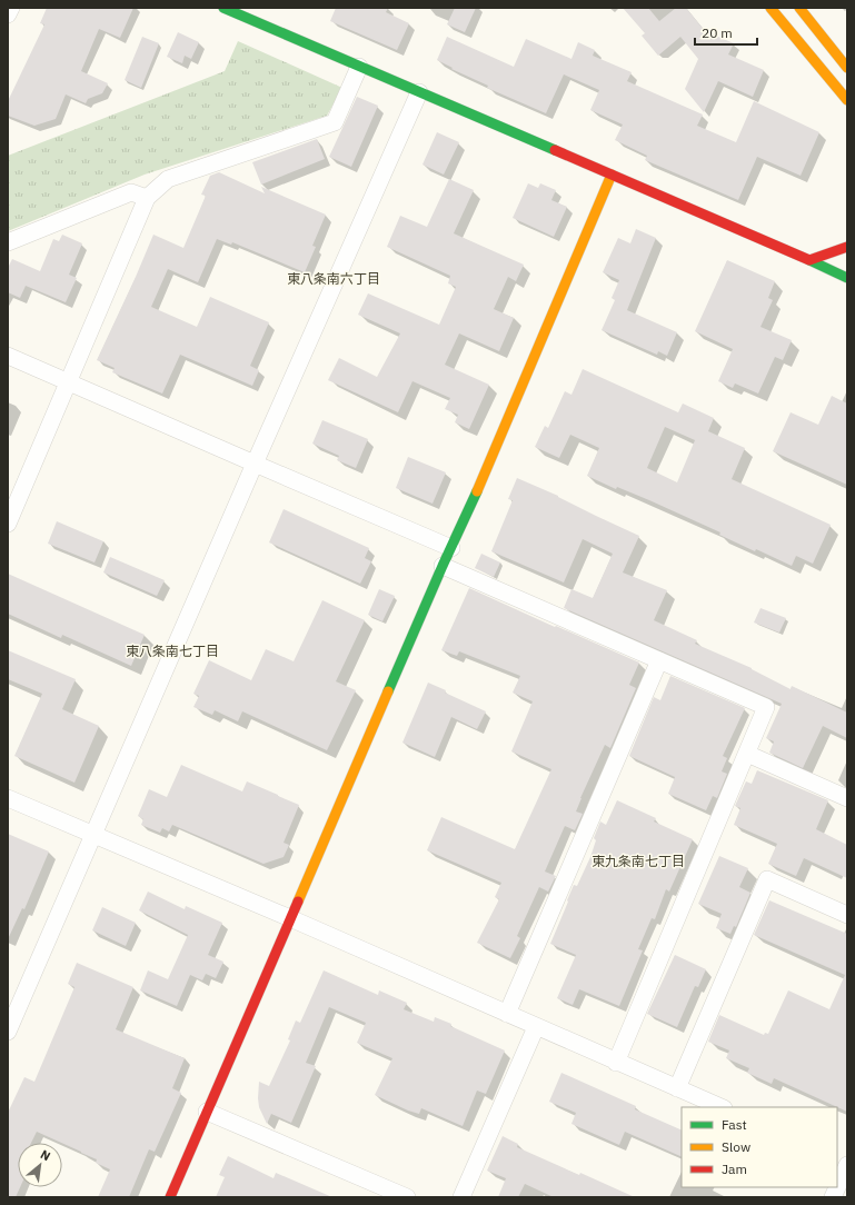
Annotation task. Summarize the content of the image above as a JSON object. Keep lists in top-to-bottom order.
{
  "districts": ["東八条南六丁目", "東八条南七丁目", "東九条南七丁目"],
  "legend": ["Fast", "Slow", "Jam"],
  "scale_bar": "20 m",
  "north": "top right"
}
